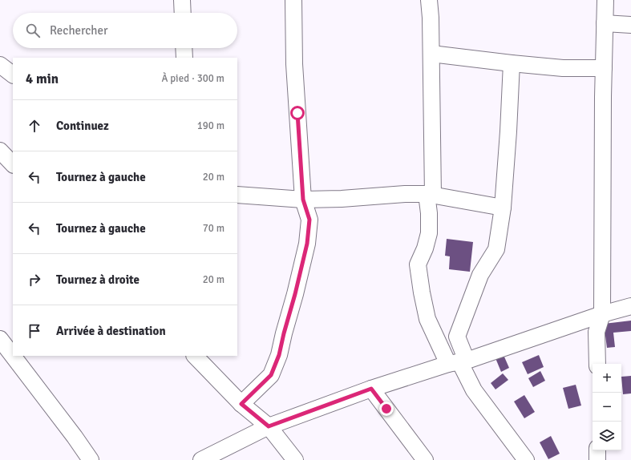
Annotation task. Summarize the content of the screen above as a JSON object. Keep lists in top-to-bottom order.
{
  "page": {
    "search": "Rechercher",
    "heading": ["4 min", "À pied · 300 m"],
    "list": [
      ["Continuez", "190 m"],
      ["Tournez à gauche", "20 m"],
      ["Tournez à gauche", "70 m"],
      ["Tournez à droite", "20 m"],
      "Arrivée à destination"
    ],
    "map_buttons": ["+", "−"]
  }
}
